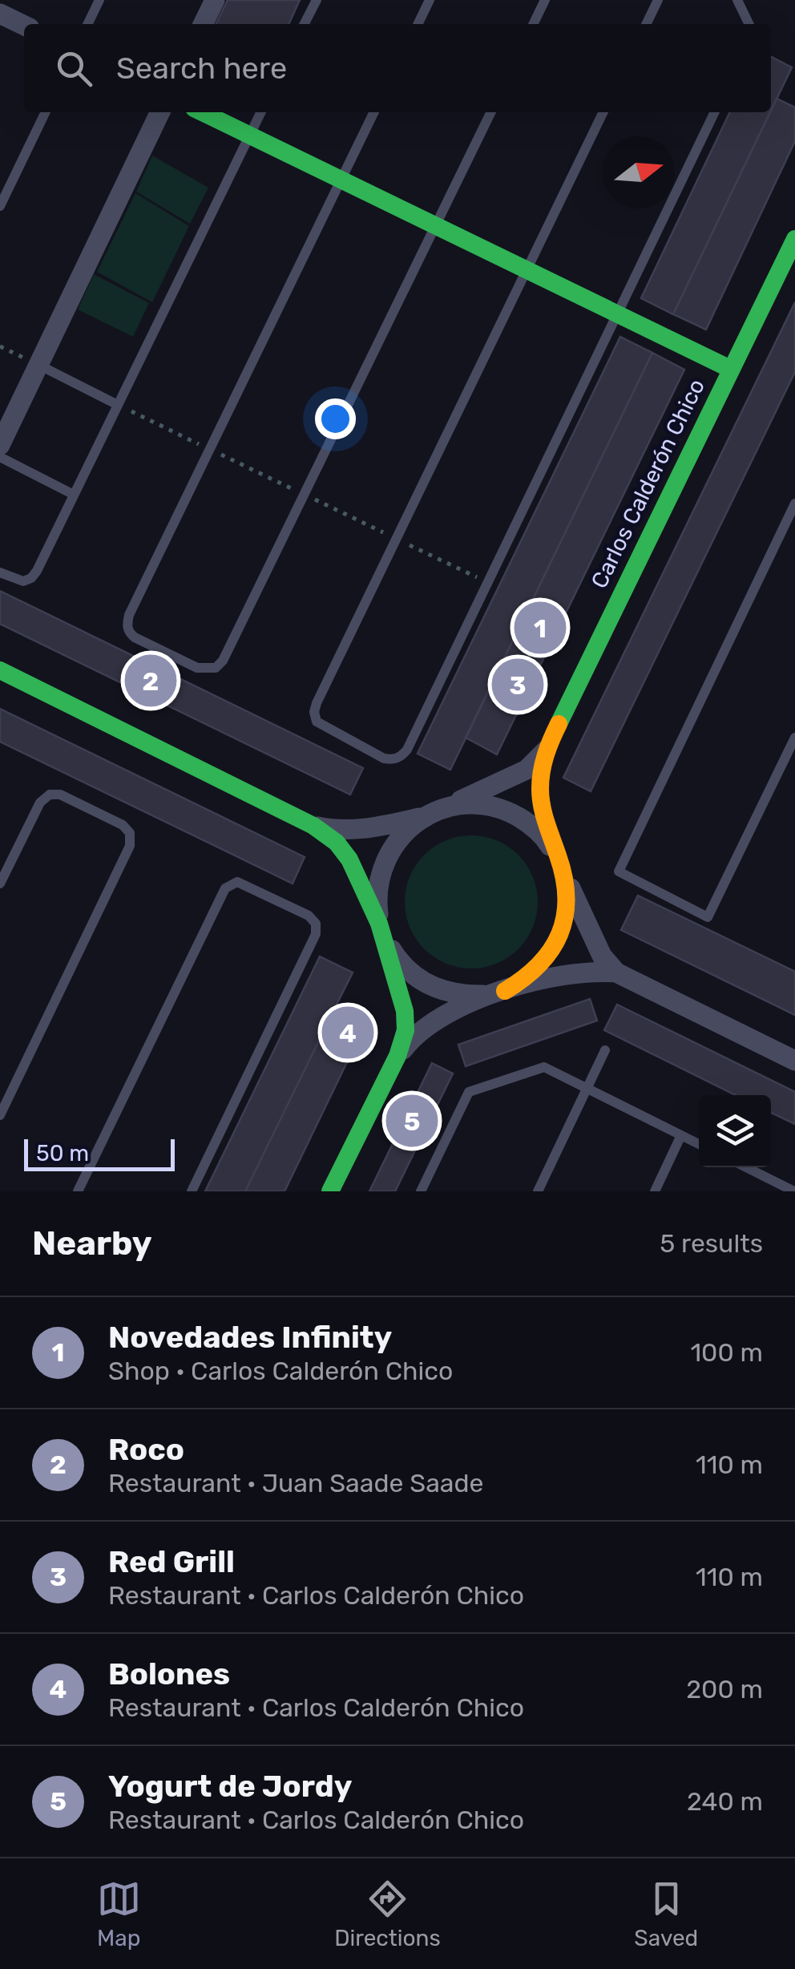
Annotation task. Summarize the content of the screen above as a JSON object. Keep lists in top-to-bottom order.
{
  "streets": {
    "street": ["Carlos Calderón Chico"]
  },
  "scale_bar": "50 m",
  "north": "right",
  "page": {
    "search": "Search here",
    "pins": [
      "1",
      "2",
      "3",
      "4",
      "5"
    ],
    "scale": "50 m",
    "heading": ["Nearby", "5 results"],
    "list": [
      {
        "mark": "1",
        "name": "Novedades Infinity",
        "note": "Shop · Carlos Calderón Chico",
        "value": "100 m"
      },
      {
        "mark": "2",
        "name": "Roco",
        "note": "Restaurant · Juan Saade Saade",
        "value": "110 m"
      },
      {
        "mark": "3",
        "name": "Red Grill",
        "note": "Restaurant · Carlos Calderón Chico",
        "value": "110 m"
      },
      {
        "mark": "4",
        "name": "Bolones",
        "note": "Restaurant · Carlos Calderón Chico",
        "value": "200 m"
      },
      {
        "mark": "5",
        "name": "Yogurt de Jordy",
        "note": "Restaurant · Carlos Calderón Chico",
        "value": "240 m"
      }
    ],
    "nav": ["Map", "Directions", "Saved"]
  }
}
